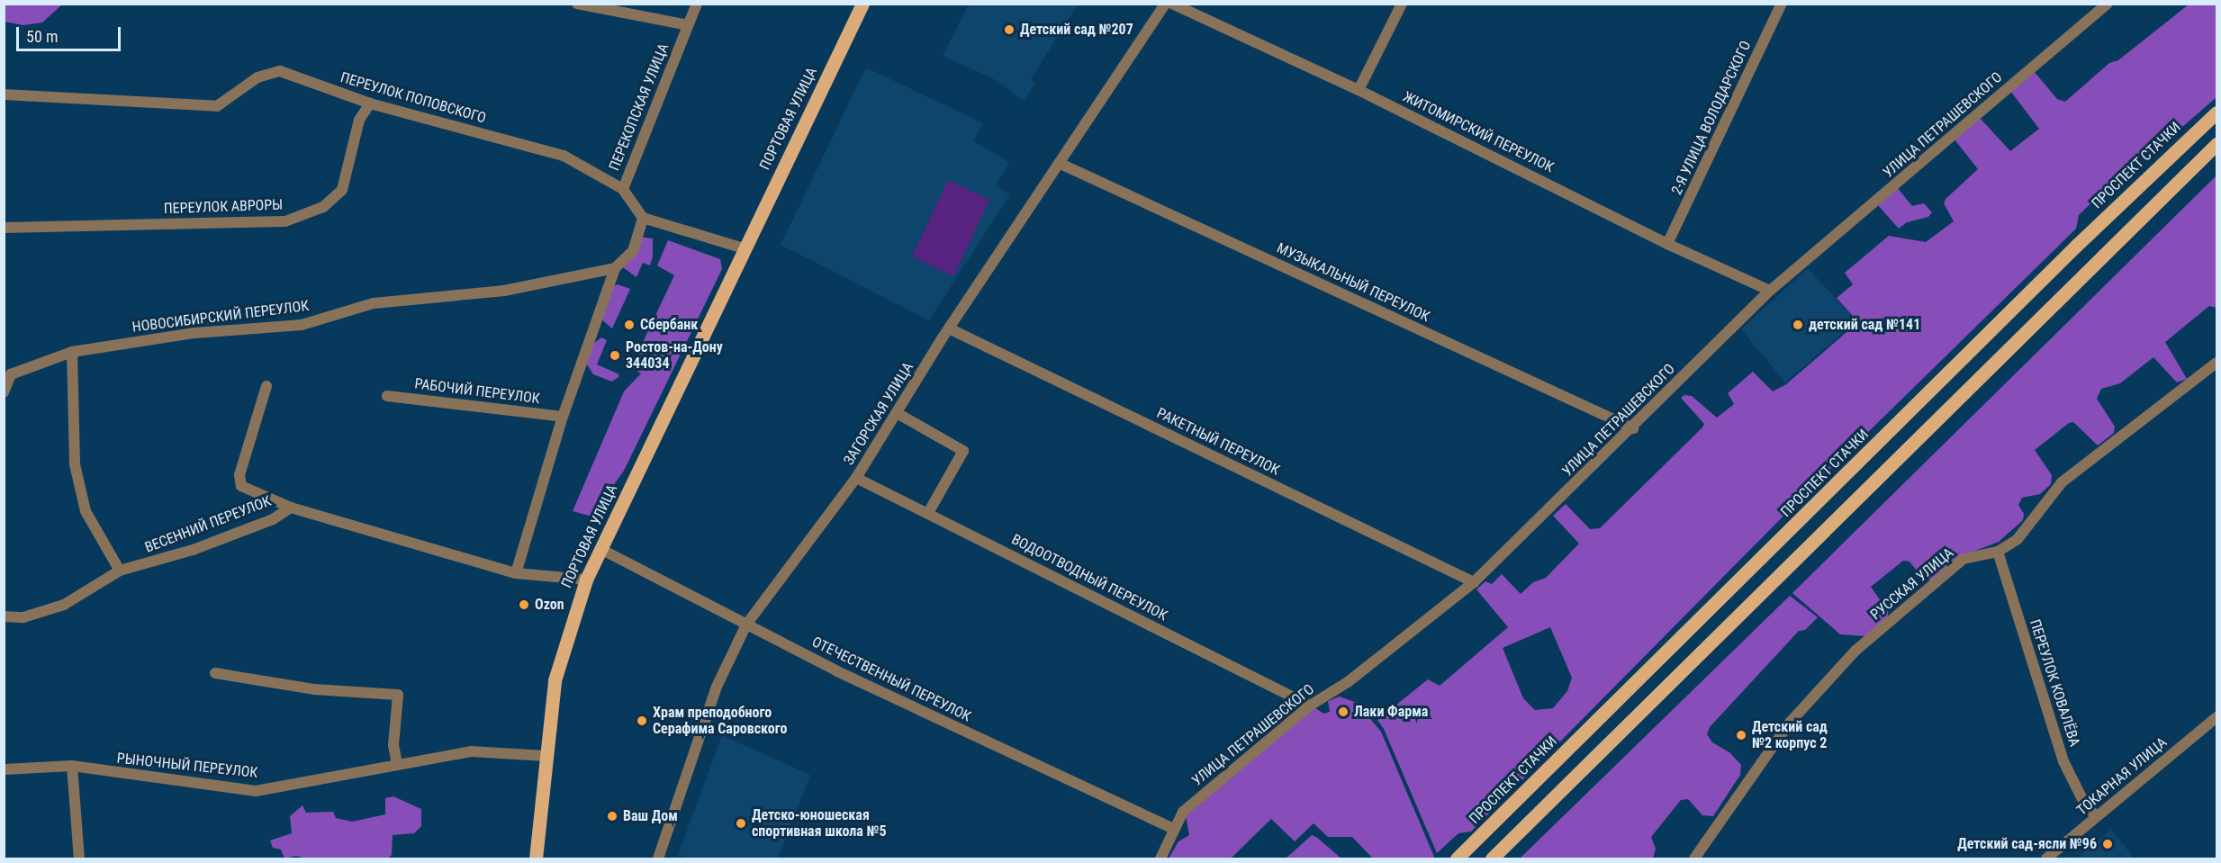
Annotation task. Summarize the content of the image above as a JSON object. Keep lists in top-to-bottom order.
{
  "streets": {
    "main road": ["ПОРТОВАЯ УЛИЦА", "ПРОСПЕКТ СТАЧКИ"],
    "street": [
      "ПЕРЕУЛОК ПОПОВСКОГО",
      "ПЕРЕКОПСКАЯ УЛИЦА",
      "2-Я УЛИЦА ВОЛОДАРСКОГО",
      "УЛИЦА ПЕТРАШЕВСКОГО",
      "ЖИТОМИРСКИЙ ПЕРЕУЛОК",
      "ПЕРЕУЛОК АВРОРЫ",
      "МУЗЫКАЛЬНЫЙ ПЕРЕУЛОК",
      "НОВОСИБИРСКИЙ ПЕРЕУЛОК",
      "РАБОЧИЙ ПЕРЕУЛОК",
      "ЗАГОРСКАЯ УЛИЦА",
      "РАКЕТНЫЙ ПЕРЕУЛОК",
      "ВЕСЕННИЙ ПЕРЕУЛОК",
      "ВОДООТВОДНЫЙ ПЕРЕУЛОК",
      "РУССКАЯ УЛИЦА",
      "ОТЕЧЕСТВЕННЫЙ ПЕРЕУЛОК",
      "ПЕРЕУЛОК КОВАЛЁВА",
      "РЫНОЧНЫЙ ПЕРЕУЛОК",
      "ТОКАРНАЯ УЛИЦА"
    ]
  },
  "crossings": [
    ["ПЕРЕУЛОК ПОПОВСКОГО", "ПЕРЕКОПСКАЯ УЛИЦА"],
    ["ПЕРЕУЛОК ПОПОВСКОГО", "ПЕРЕУЛОК АВРОРЫ"],
    ["2-Я УЛИЦА ВОЛОДАРСКОГО", "ЖИТОМИРСКИЙ ПЕРЕУЛОК"],
    ["ПОРТОВАЯ УЛИЦА", "ВЕСЕННИЙ ПЕРЕУЛОК"],
    ["ПОРТОВАЯ УЛИЦА", "ОТЕЧЕСТВЕННЫЙ ПЕРЕУЛОК"],
    ["ПОРТОВАЯ УЛИЦА", "РЫНОЧНЫЙ ПЕРЕУЛОК"],
    ["УЛИЦА ПЕТРАШЕВСКОГО", "ЖИТОМИРСКИЙ ПЕРЕУЛОК"],
    ["УЛИЦА ПЕТРАШЕВСКОГО", "МУЗЫКАЛЬНЫЙ ПЕРЕУЛОК"],
    ["УЛИЦА ПЕТРАШЕВСКОГО", "РАКЕТНЫЙ ПЕРЕУЛОК"],
    ["УЛИЦА ПЕТРАШЕВСКОГО", "ВОДООТВОДНЫЙ ПЕРЕУЛОК"],
    ["УЛИЦА ПЕТРАШЕВСКОГО", "ОТЕЧЕСТВЕННЫЙ ПЕРЕУЛОК"],
    ["МУЗЫКАЛЬНЫЙ ПЕРЕУЛОК", "ЗАГОРСКАЯ УЛИЦА"],
    ["ЗАГОРСКАЯ УЛИЦА", "РАКЕТНЫЙ ПЕРЕУЛОК"],
    ["ЗАГОРСКАЯ УЛИЦА", "ВОДООТВОДНЫЙ ПЕРЕУЛОК"],
    ["ЗАГОРСКАЯ УЛИЦА", "ОТЕЧЕСТВЕННЫЙ ПЕРЕУЛОК"],
    ["РУССКАЯ УЛИЦА", "ПЕРЕУЛОК КОВАЛЁВА"],
    ["ПЕРЕУЛОК КОВАЛЁВА", "ТОКАРНАЯ УЛИЦА"]
  ],
  "places": [
    "Детский сад №207",
    "Сбербанк",
    "детский сад №141",
    "Ростов-на-Дону 344034",
    "Ozon",
    "Лаки Фарма",
    "Храм преподобного Серафима Саровского",
    "Детский сад №2 корпус 2",
    "Ваш Дом",
    "Детско-юношеская спортивная школа №5",
    "Детский сад-ясли №96"
  ],
  "scale_bar": "50 m"
}
